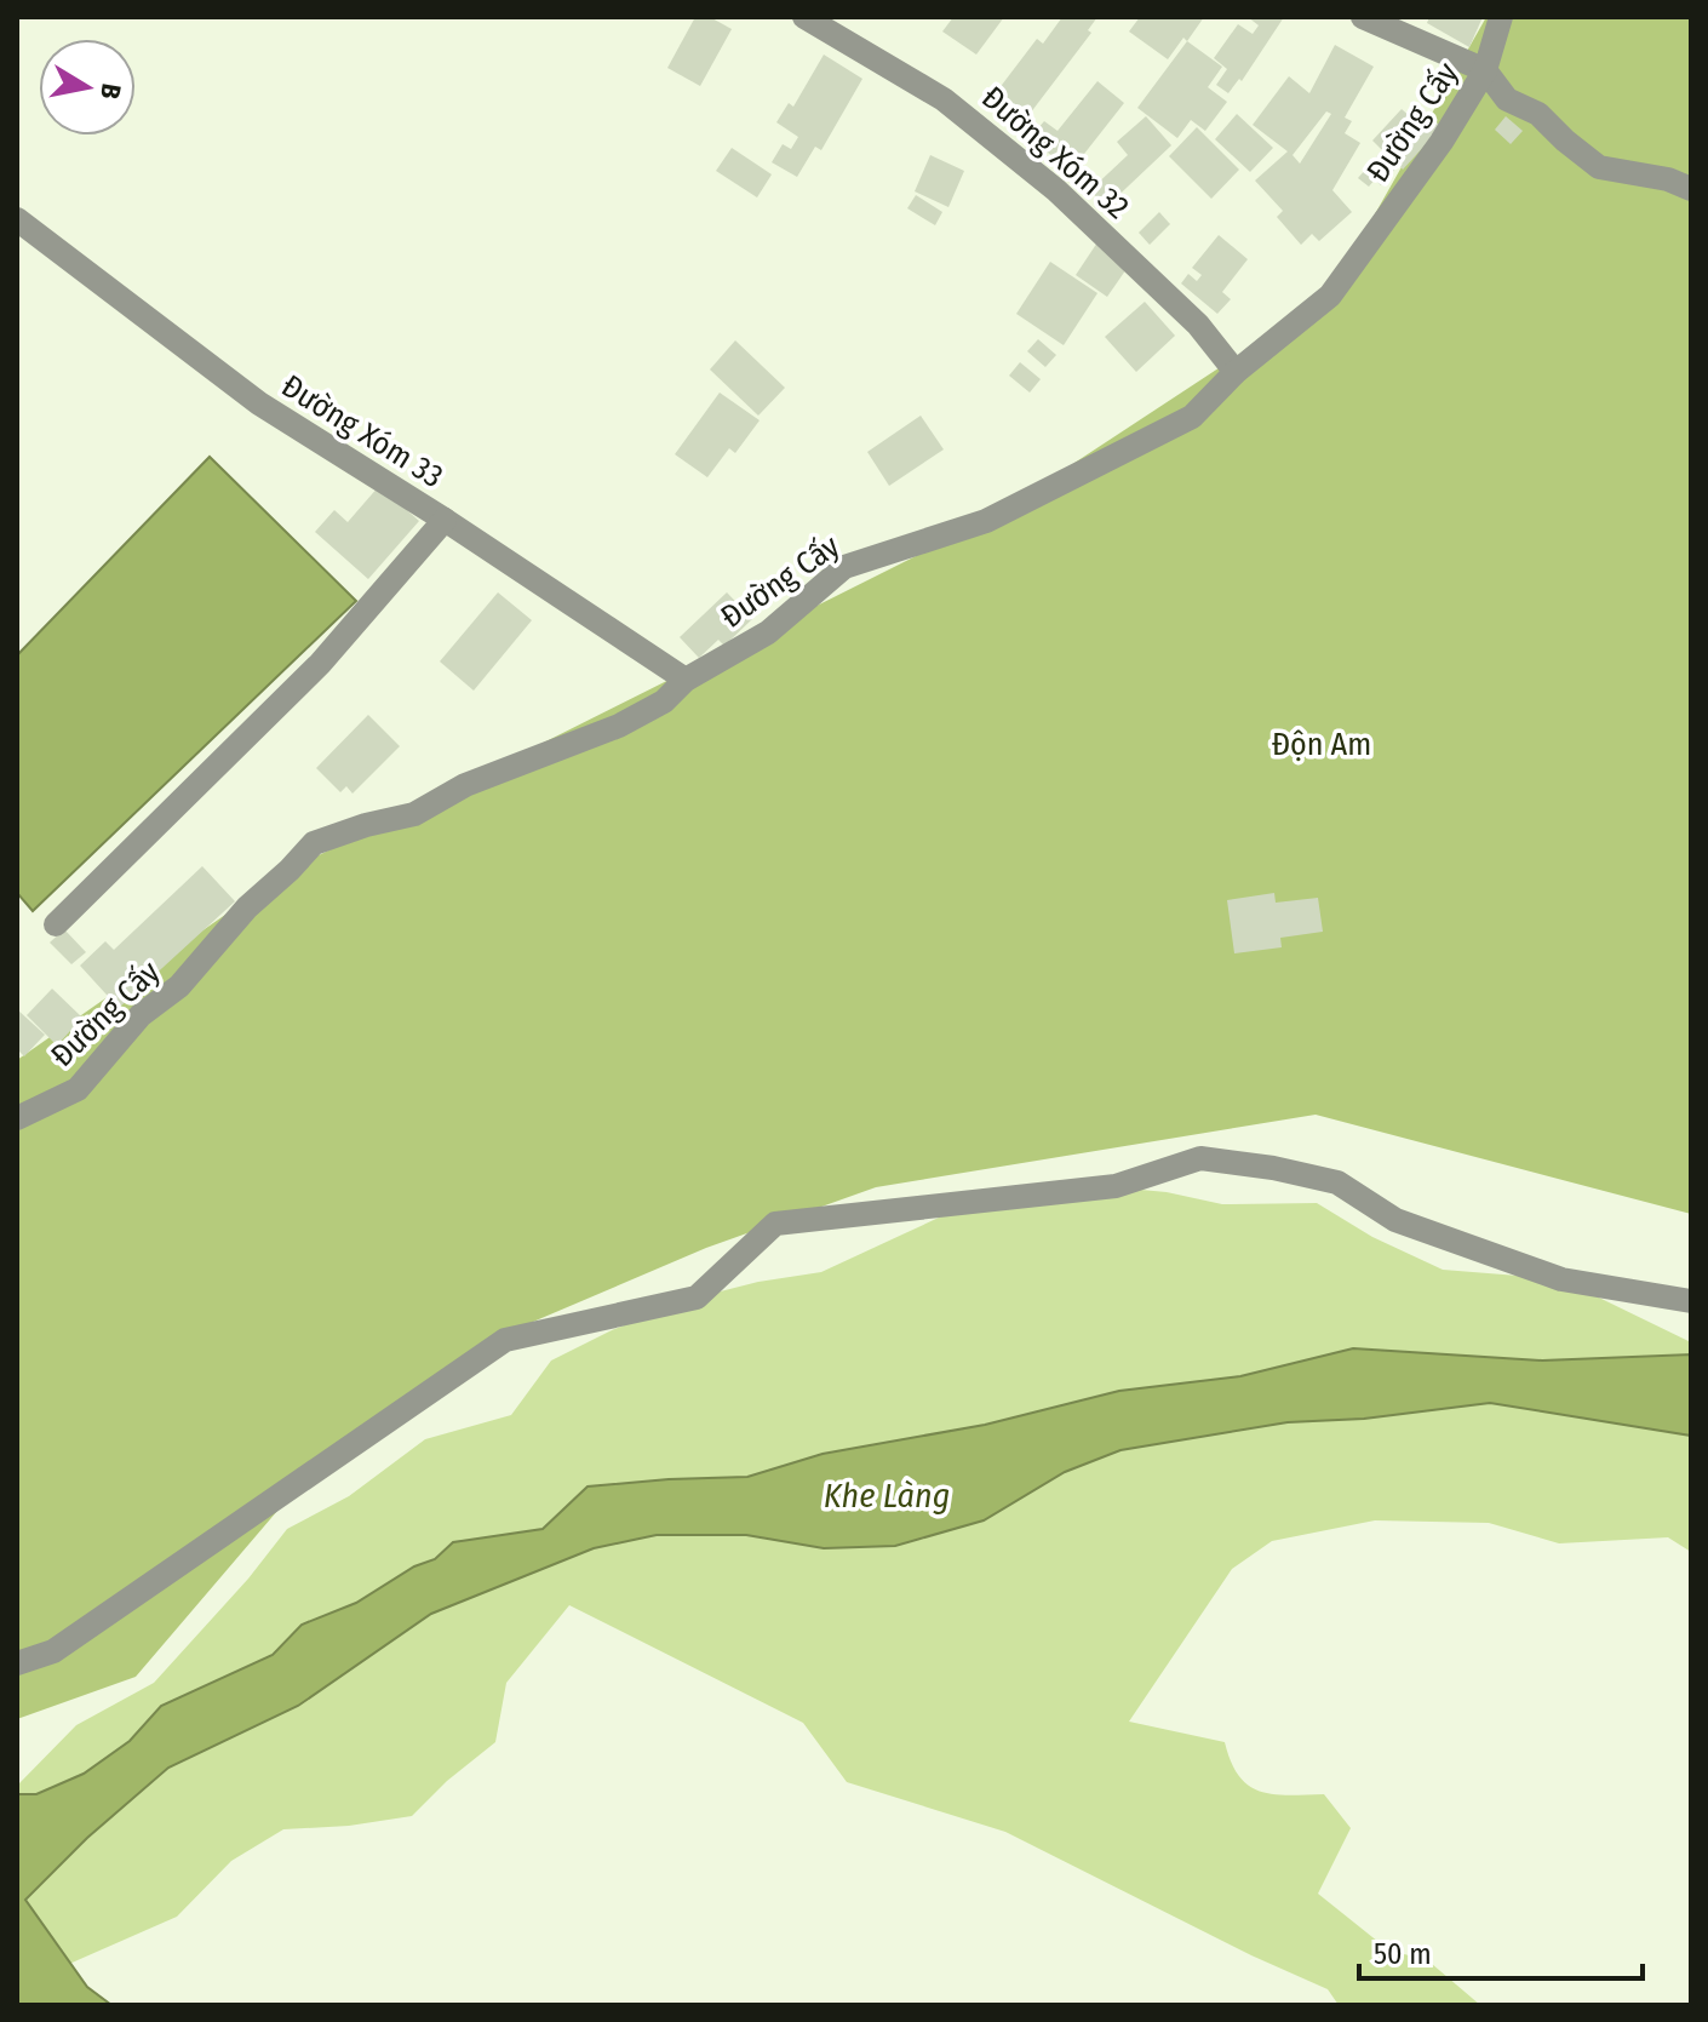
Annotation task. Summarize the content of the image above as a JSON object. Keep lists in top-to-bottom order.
{
  "streets": {
    "street": ["Đường Cấy", "Đường Xóm 32", "Đường Xóm 33"]
  },
  "crossings": [
    ["Đường Cấy", "Đường Xóm 32"],
    ["Đường Cấy", "Đường Xóm 33"]
  ],
  "water": ["Khe Làng"],
  "parks": ["Độn Am"],
  "scale_bar": "50 m",
  "north": "right"
}
